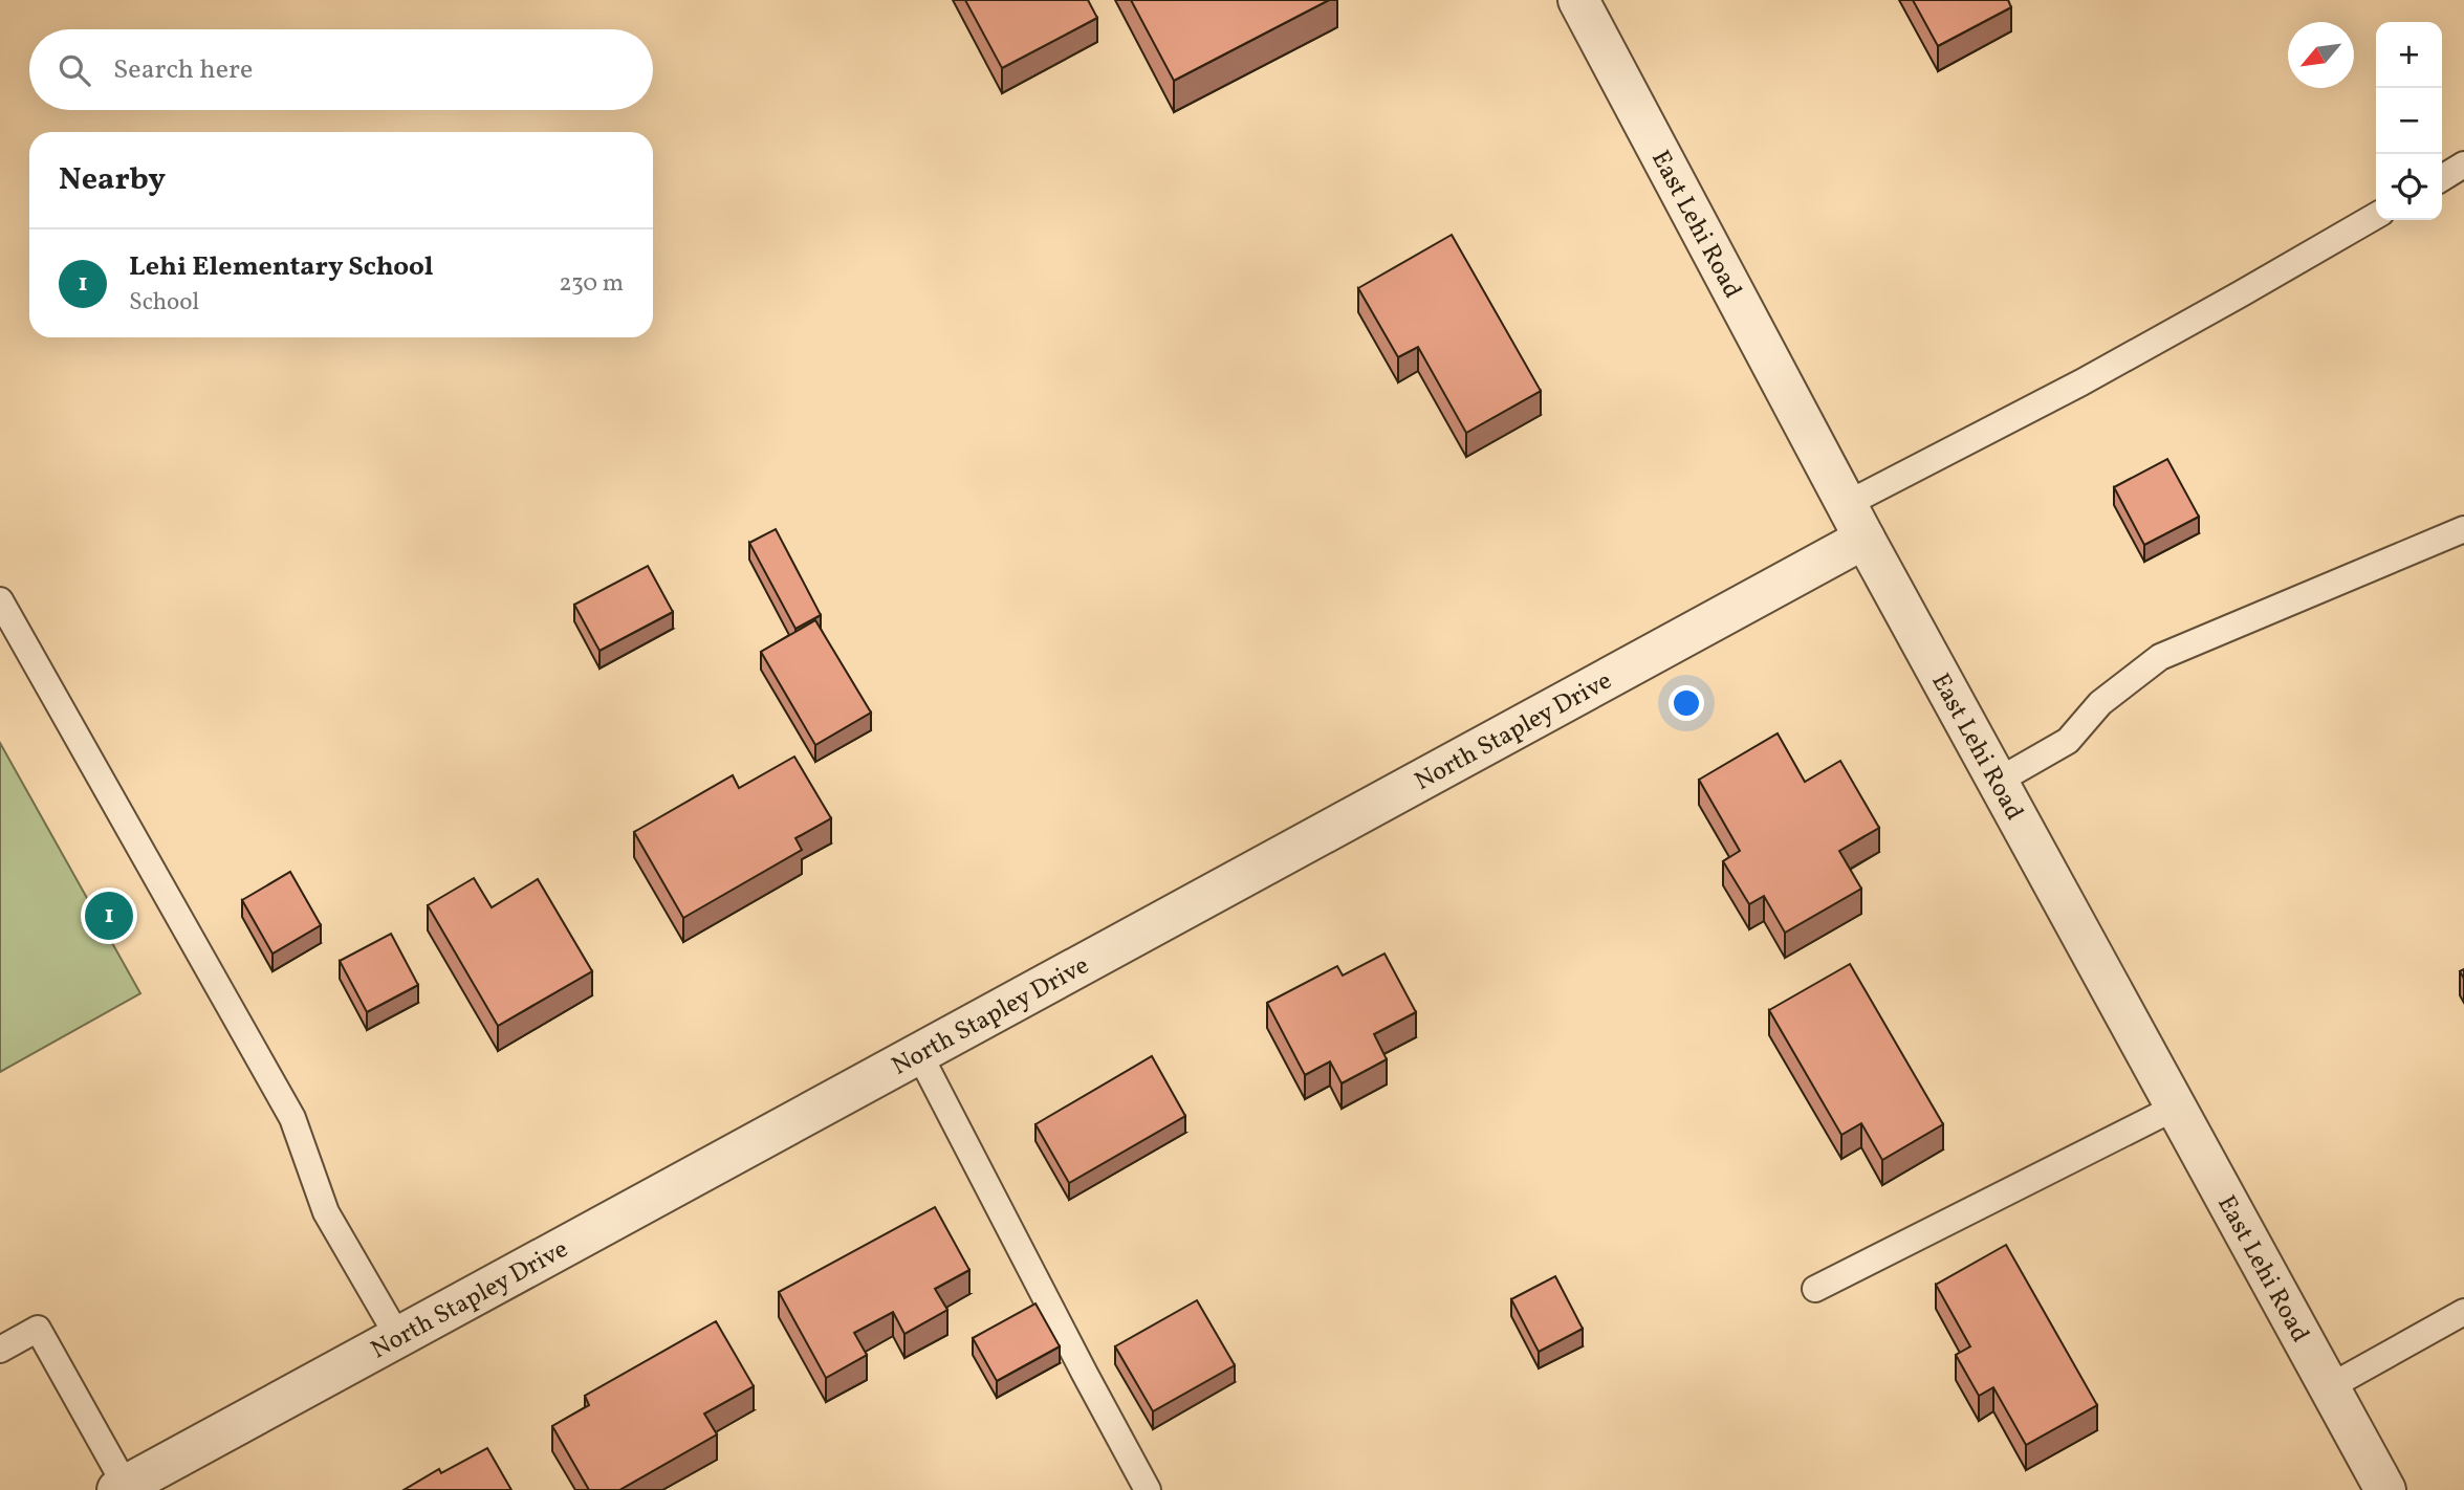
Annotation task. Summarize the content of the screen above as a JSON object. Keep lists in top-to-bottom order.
{
  "streets": {
    "street": ["East Lehi Road", "North Stapley Drive"]
  },
  "crossings": [
    ["East Lehi Road", "North Stapley Drive"]
  ],
  "north": "bottom left",
  "page": {
    "map_buttons": ["+", "−"],
    "search": "Search here",
    "heading": "Nearby",
    "list": [
      {
        "mark": "1",
        "name": "Lehi Elementary School",
        "note": "School",
        "value": "230 m"
      }
    ],
    "pins": "1"
  }
}
